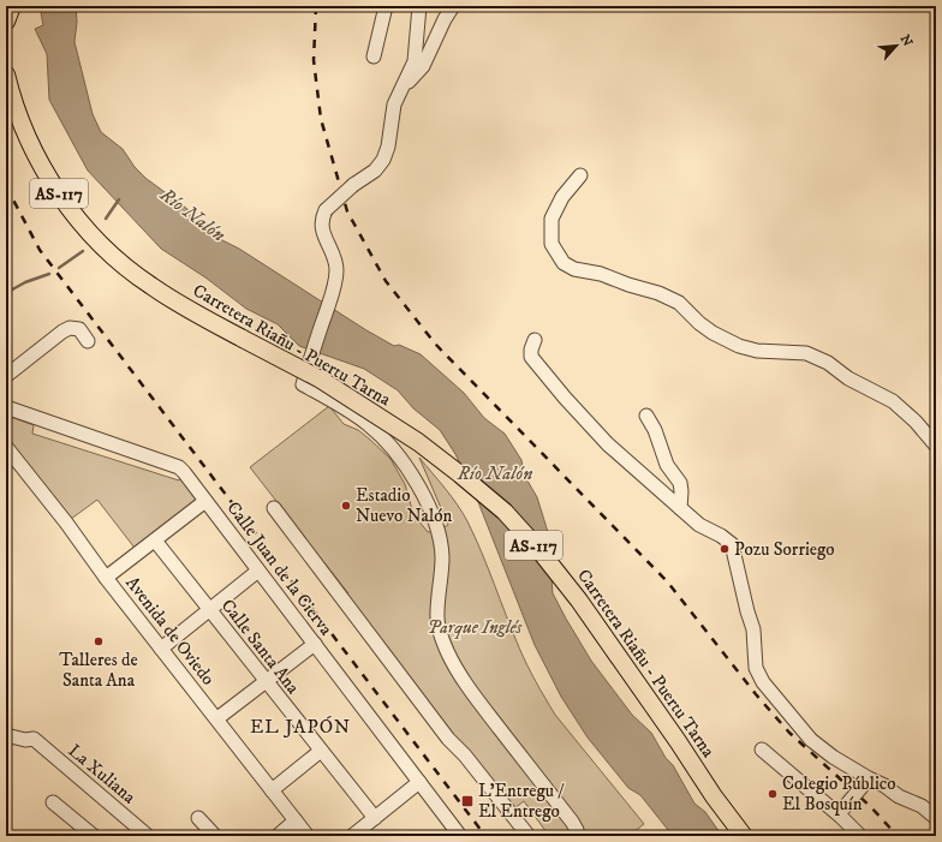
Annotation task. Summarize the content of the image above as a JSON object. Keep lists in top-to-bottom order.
{
  "streets": {
    "main road": ["AS-117", "Carretera Riañu - Puertu Tarna"],
    "street": [
      "Calle Juan de la Cierva",
      "Avenida de Oviedo",
      "Calle Santa Ana",
      "La Xuliana"
    ]
  },
  "districts": ["EL JAPÓN"],
  "water": ["Río Nalón"],
  "parks": ["Parque Inglés"],
  "places": {
    "other": [
      "Estadio Nuevo Nalón",
      "Pozu Sorriego",
      "Talleres de Santa Ana",
      "Colegio Público El Bosquín"
    ],
    "transit": ["L'Entregu / El Entrego"]
  },
  "north": "top right"
}
